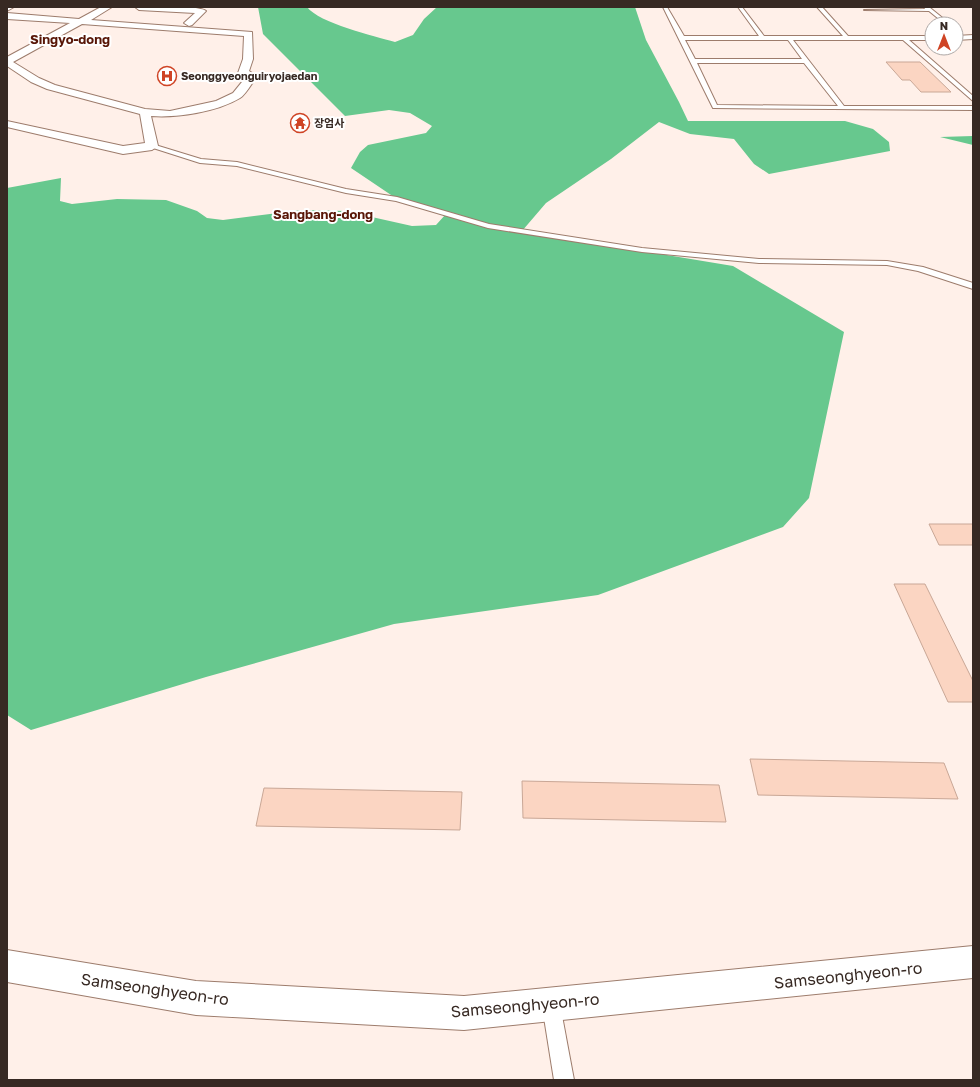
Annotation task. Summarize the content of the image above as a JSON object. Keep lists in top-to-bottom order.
{
  "streets": {
    "street": ["Samseonghyeon-ro"]
  },
  "districts": ["Singyo-dong", "Sangbang-dong"],
  "places": {
    "hospital": ["Seonggyeonguiryojaedan"],
    "temple": ["장엄사"]
  },
  "north": "top"
}
